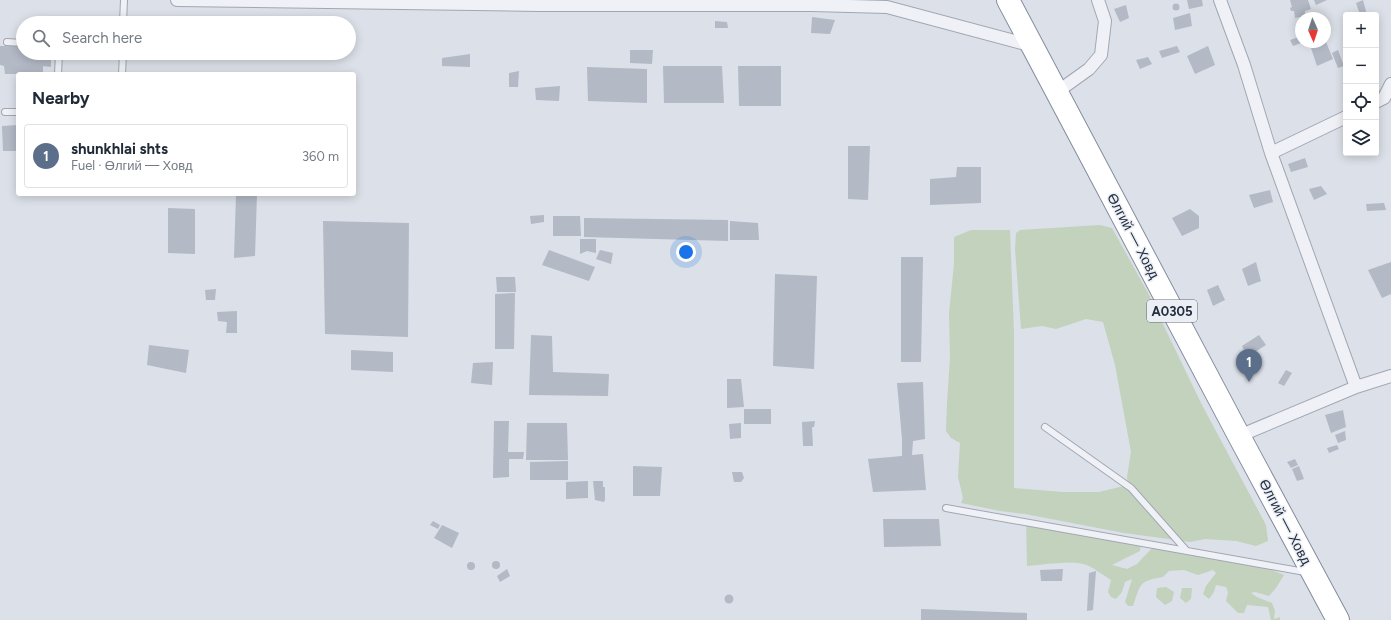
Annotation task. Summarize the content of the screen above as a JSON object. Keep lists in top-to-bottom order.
{
  "streets": {
    "highway": ["Өлгий — Ховд", "A0305"]
  },
  "north": "bottom",
  "page": {
    "map_buttons": ["+", "−"],
    "search": "Search here",
    "heading": "Nearby",
    "list": [
      {
        "mark": "1",
        "name": "shunkhlai shts",
        "note": "Fuel · Өлгий — Ховд",
        "value": "360 m"
      }
    ],
    "pins": "1"
  }
}
